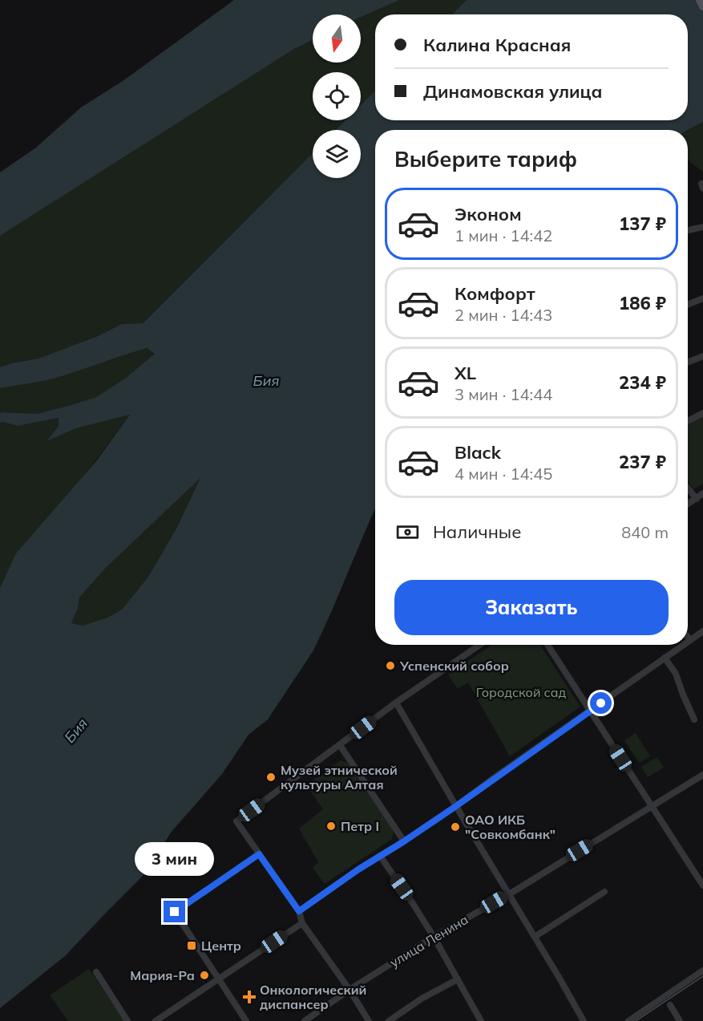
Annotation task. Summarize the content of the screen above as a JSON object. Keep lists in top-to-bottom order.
{
  "streets": {
    "street": ["улица Ленина"]
  },
  "water": ["Бия"],
  "parks": ["Городской сад"],
  "places": {
    "other": [
      "Успенский собор",
      "Музей этнической культуры Алтая",
      "Петр I",
      "ОАО ИКБ \"Совкомбанк\"",
      "Мария-Ра"
    ],
    "transit": ["Центр"],
    "health": ["Онкологический диспансер"]
  },
  "north": "bottom",
  "page": {
    "banner": ["Калина Красная", "Динамовская улица"],
    "heading": "Выберите тариф",
    "list": [
      {
        "name": "Эконом",
        "note": "1 мин · 14:42",
        "value": "137 ₽"
      },
      {
        "name": "Комфорт",
        "note": "2 мин · 14:43",
        "value": "186 ₽"
      },
      {
        "name": "XL",
        "note": "3 мин · 14:44",
        "value": "234 ₽"
      },
      {
        "name": "Black",
        "note": "4 мин · 14:45",
        "value": "237 ₽"
      }
    ],
    "pay": ["Наличные", "840 m"],
    "buttons": "Заказать",
    "bubble": "3 мин"
  }
}
